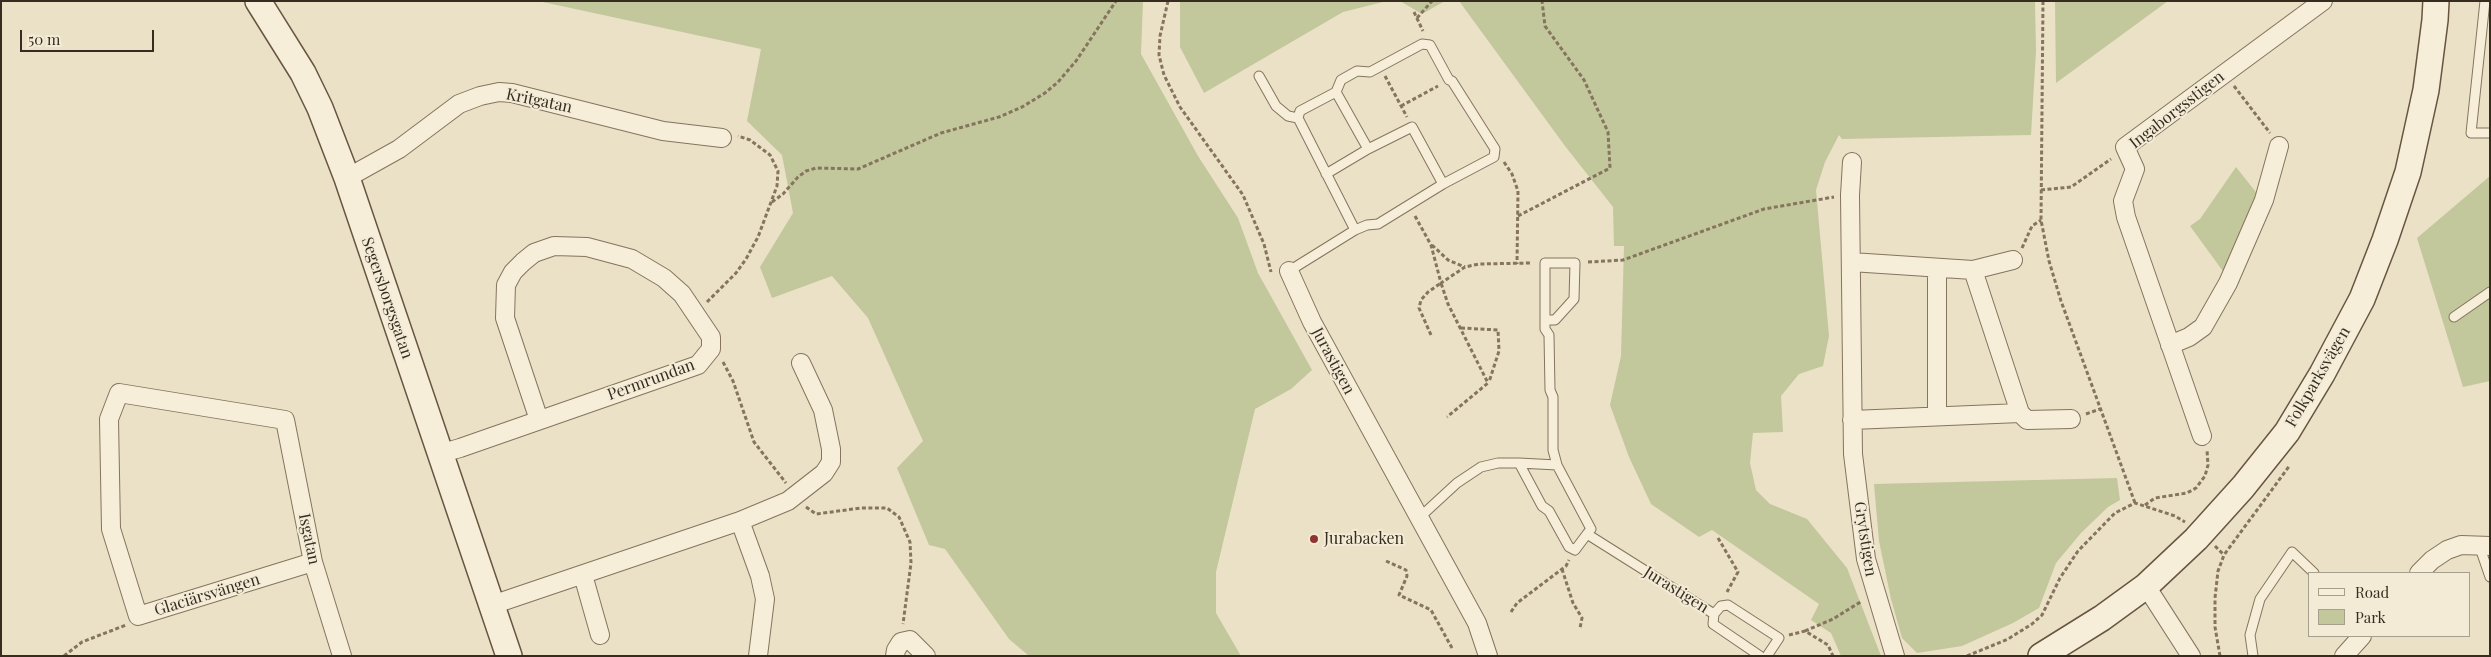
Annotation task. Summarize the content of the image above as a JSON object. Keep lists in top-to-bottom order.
{
  "streets": {
    "main road": ["Segersborgsgatan", "Folkparksvägen"],
    "street": [
      "Kritgatan",
      "Ingaborgsstigen",
      "Jurastigen",
      "Permrundan",
      "Isgatan",
      "Grytstigen",
      "Glaciärsvängen"
    ]
  },
  "crossings": [
    ["Kritgatan", "Segersborgsgatan"],
    ["Segersborgsgatan", "Permrundan"],
    ["Isgatan", "Glaciärsvängen"]
  ],
  "places": ["Jurabacken"],
  "legend": ["Road", "Park"],
  "scale_bar": "50 m"
}
